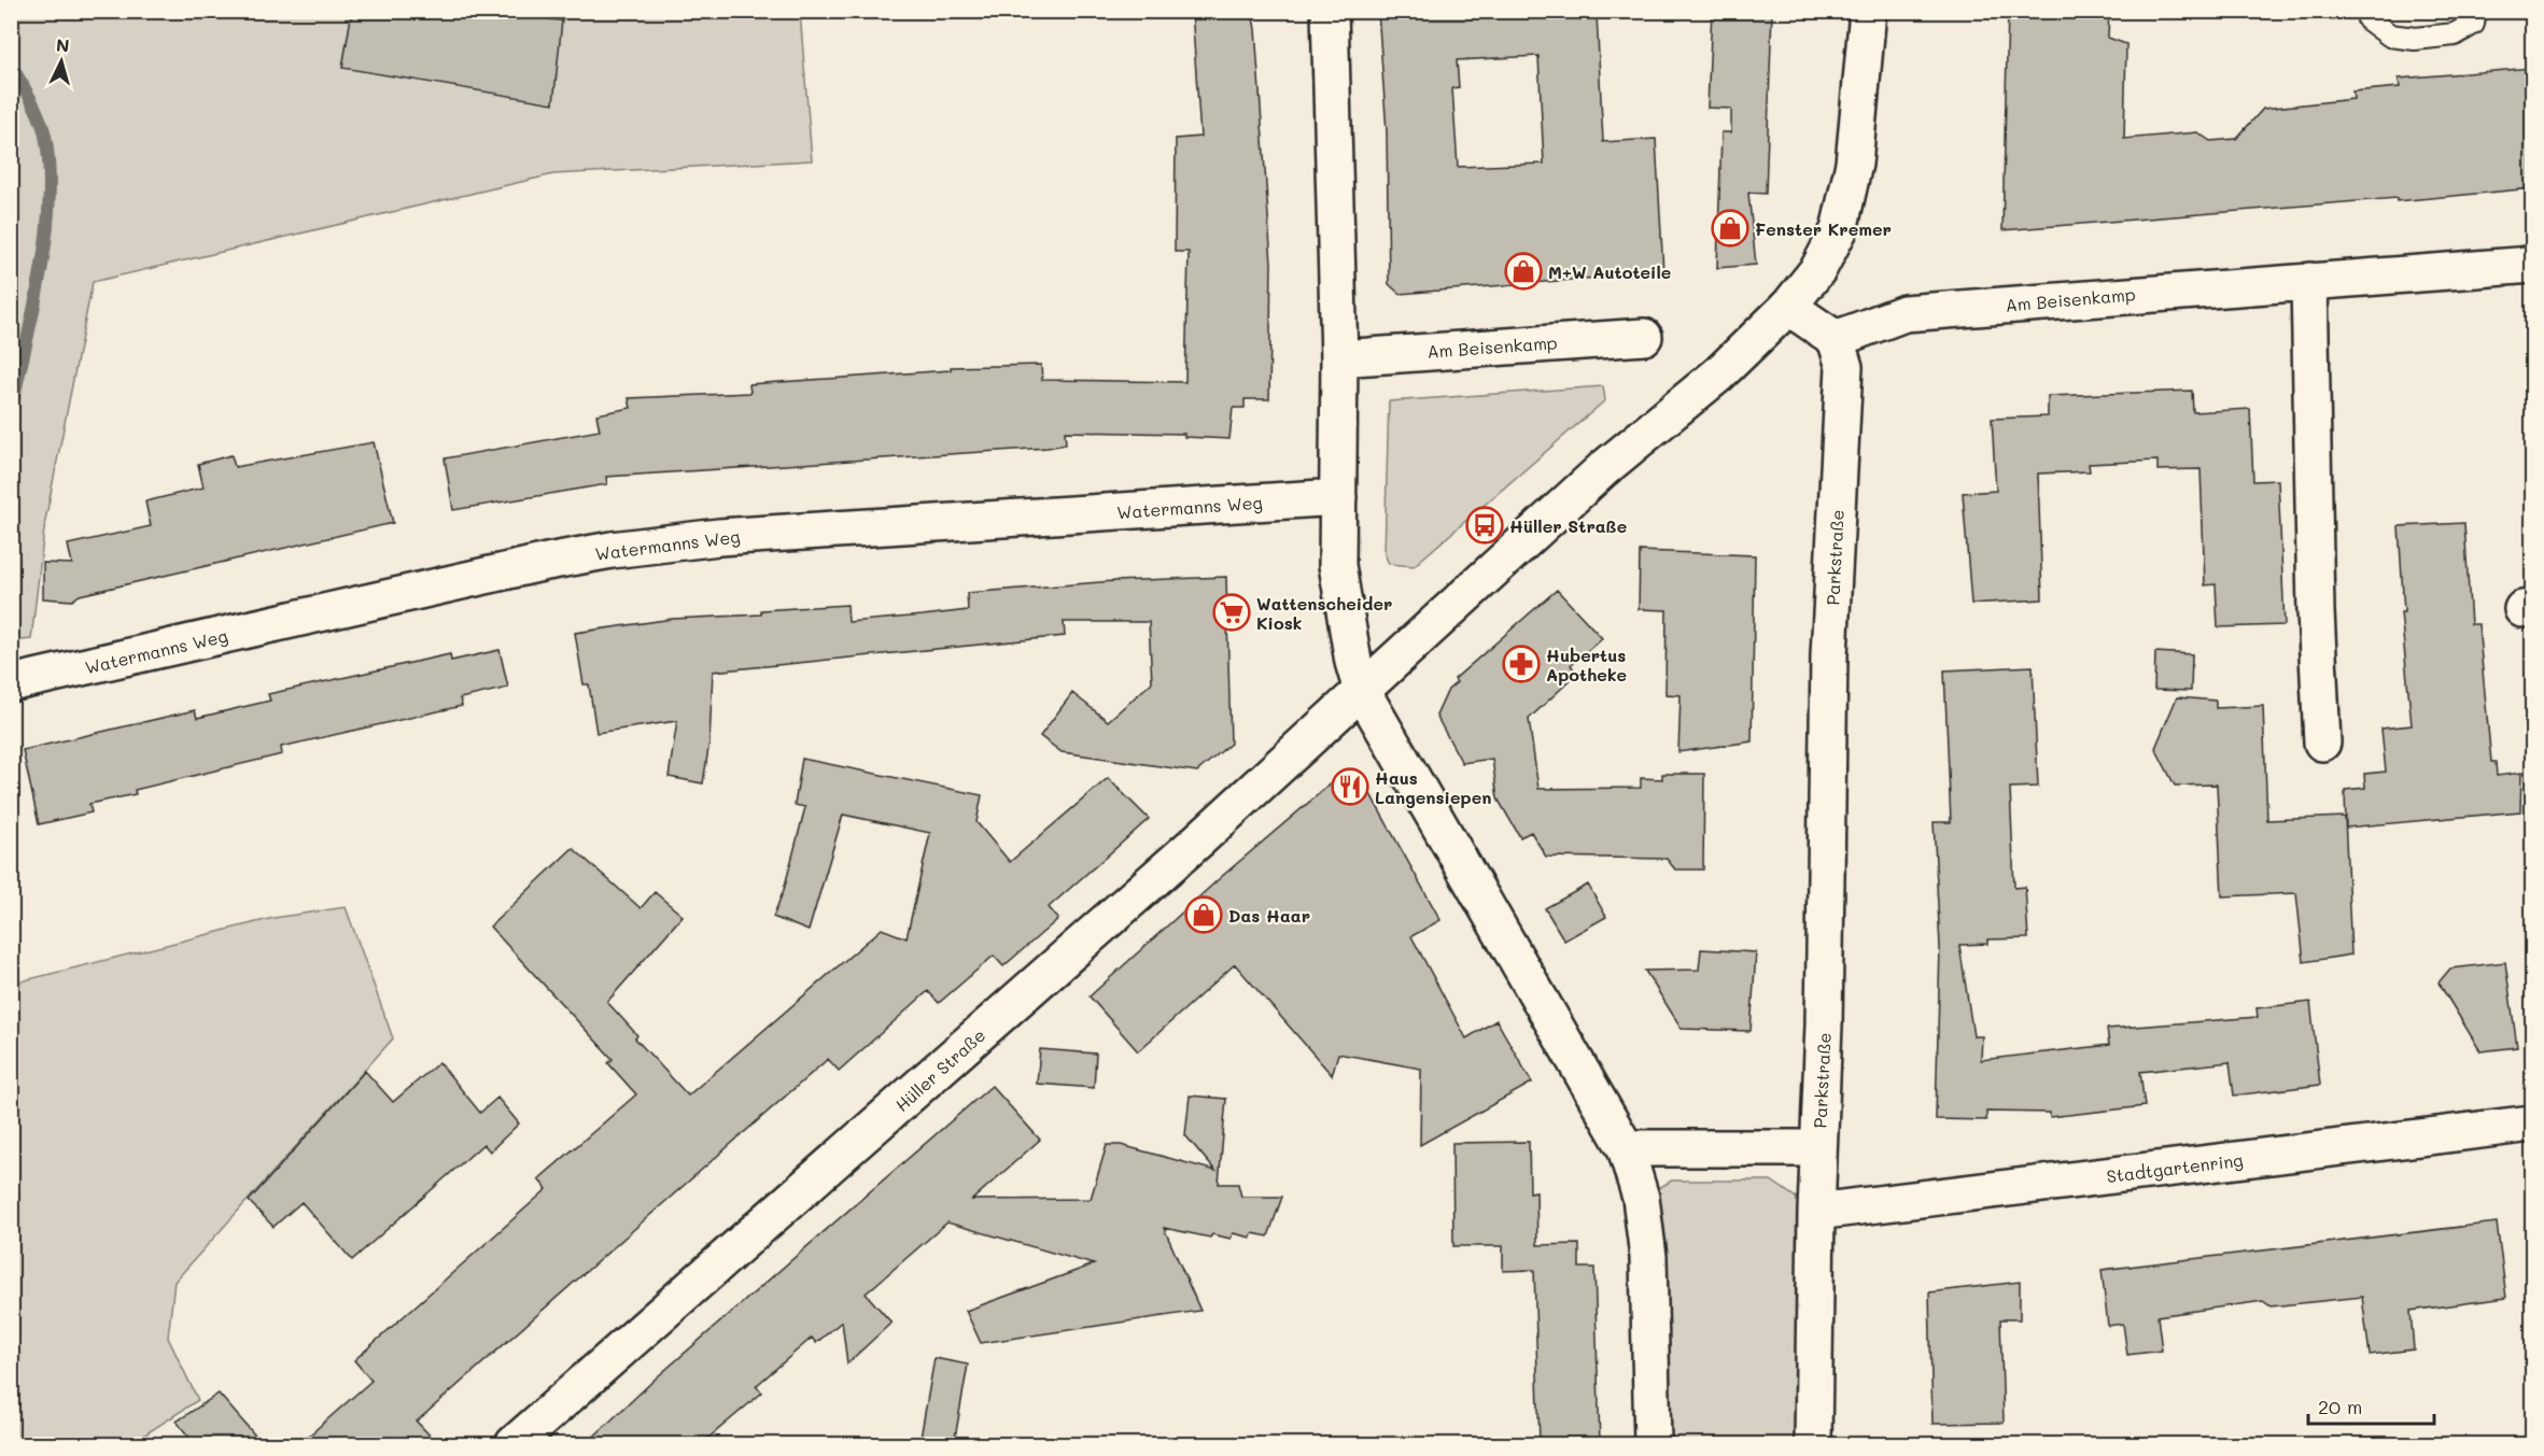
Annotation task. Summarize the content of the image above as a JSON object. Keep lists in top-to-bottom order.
{
  "streets": {
    "street": [
      "Am Beisenkamp",
      "Watermanns Weg",
      "Parkstraße",
      "Hüller Straße",
      "Stadtgartenring"
    ]
  },
  "crossings": [
    ["Am Beisenkamp", "Parkstraße"],
    ["Parkstraße", "Stadtgartenring"]
  ],
  "places": {
    "shop": ["Fenster Kremer", "M+W Autoteile", "Das Haar"],
    "bus stop": ["Hüller Straße"],
    "supermarket": ["Wattenscheider Kiosk"],
    "pharmacy": ["Hubertus Apotheke"],
    "restaurant": ["Haus Langensiepen"]
  },
  "scale_bar": "20 m",
  "north": "top"
}
